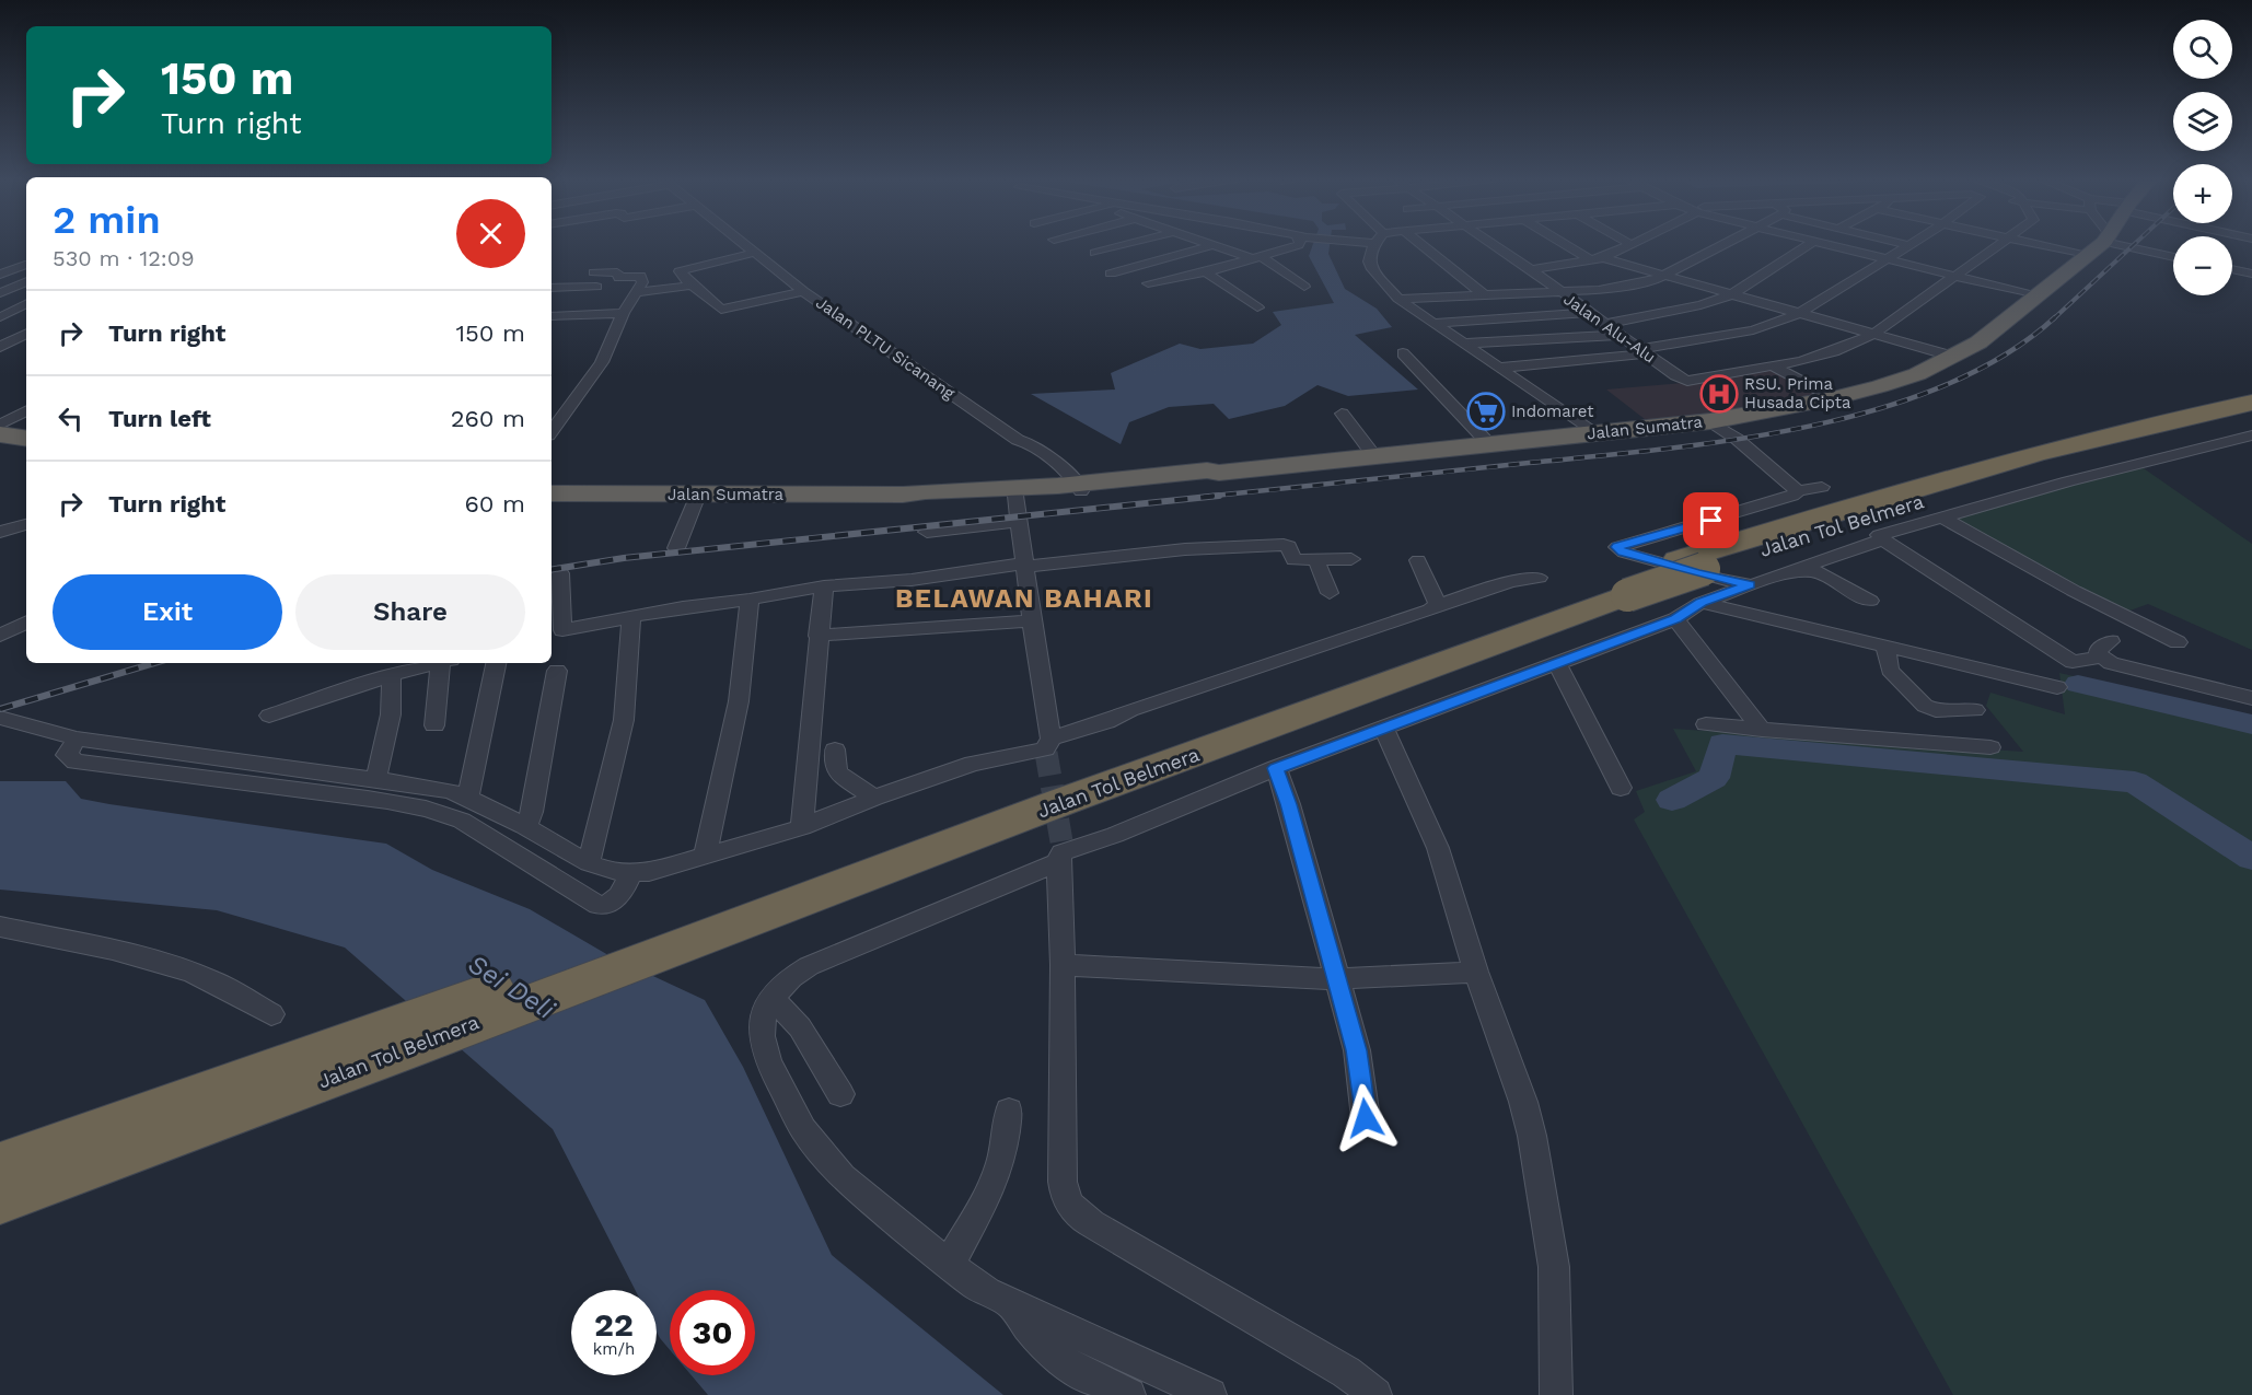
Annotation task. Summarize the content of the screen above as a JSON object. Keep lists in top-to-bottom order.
{
  "streets": {
    "highway": ["Jalan Sumatra", "Jalan Tol Belmera"],
    "street": ["Jalan Alu-Alu", "Jalan PLTU Sicanang"]
  },
  "crossings": [
    ["Jalan PLTU Sicanang", "Jalan Sumatra"]
  ],
  "districts": ["BELAWAN BAHARI"],
  "water": ["Sei Deli"],
  "places": {
    "hospital": ["RSU. Prima Husada Cipta"],
    "supermarket": ["Indomaret"]
  },
  "page": {
    "map_buttons": ["+", "−"],
    "turn": ["150 m", "Turn right"],
    "heading": ["2 min", "530 m · 12:09"],
    "list": [
      {
        "name": "Turn right",
        "value": "150 m"
      },
      {
        "name": "Turn left",
        "value": "260 m"
      },
      {
        "name": "Turn right",
        "value": "60 m"
      }
    ],
    "buttons": ["Exit", "Share"],
    "speed": "22 km/h",
    "limit": "30"
  }
}
